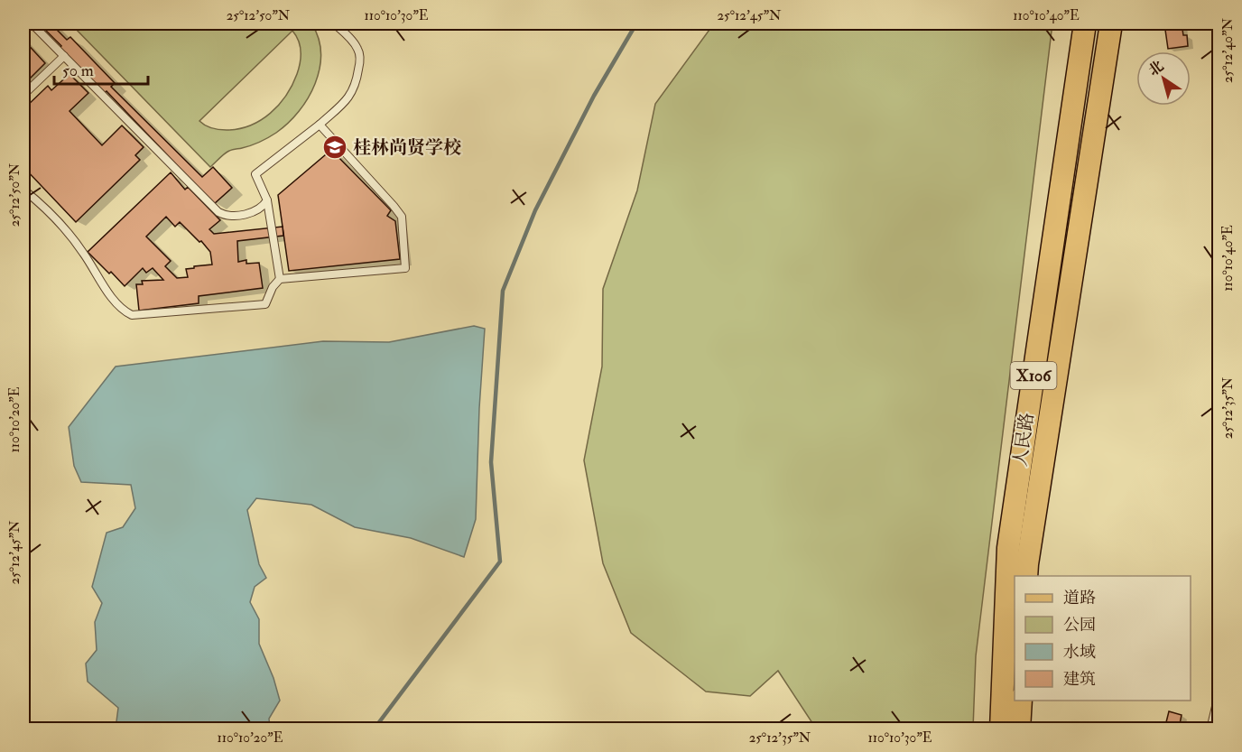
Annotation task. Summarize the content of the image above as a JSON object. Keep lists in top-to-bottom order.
{
  "streets": {
    "main road": ["X106", "人民路"]
  },
  "places": {
    "school or university": ["桂林尚贤学校"]
  },
  "legend": [
    "道路",
    "公园",
    "水域",
    "建筑"
  ],
  "scale_bar": "50 m",
  "north": "top left",
  "coordinates": [
    "25°12'50\"N",
    "110°10'30\"E",
    "25°12'45\"N",
    "110°10'40\"E",
    "25°12'40\"N",
    "25°12'35\"N",
    "110°10'20\"E"
  ]
}
